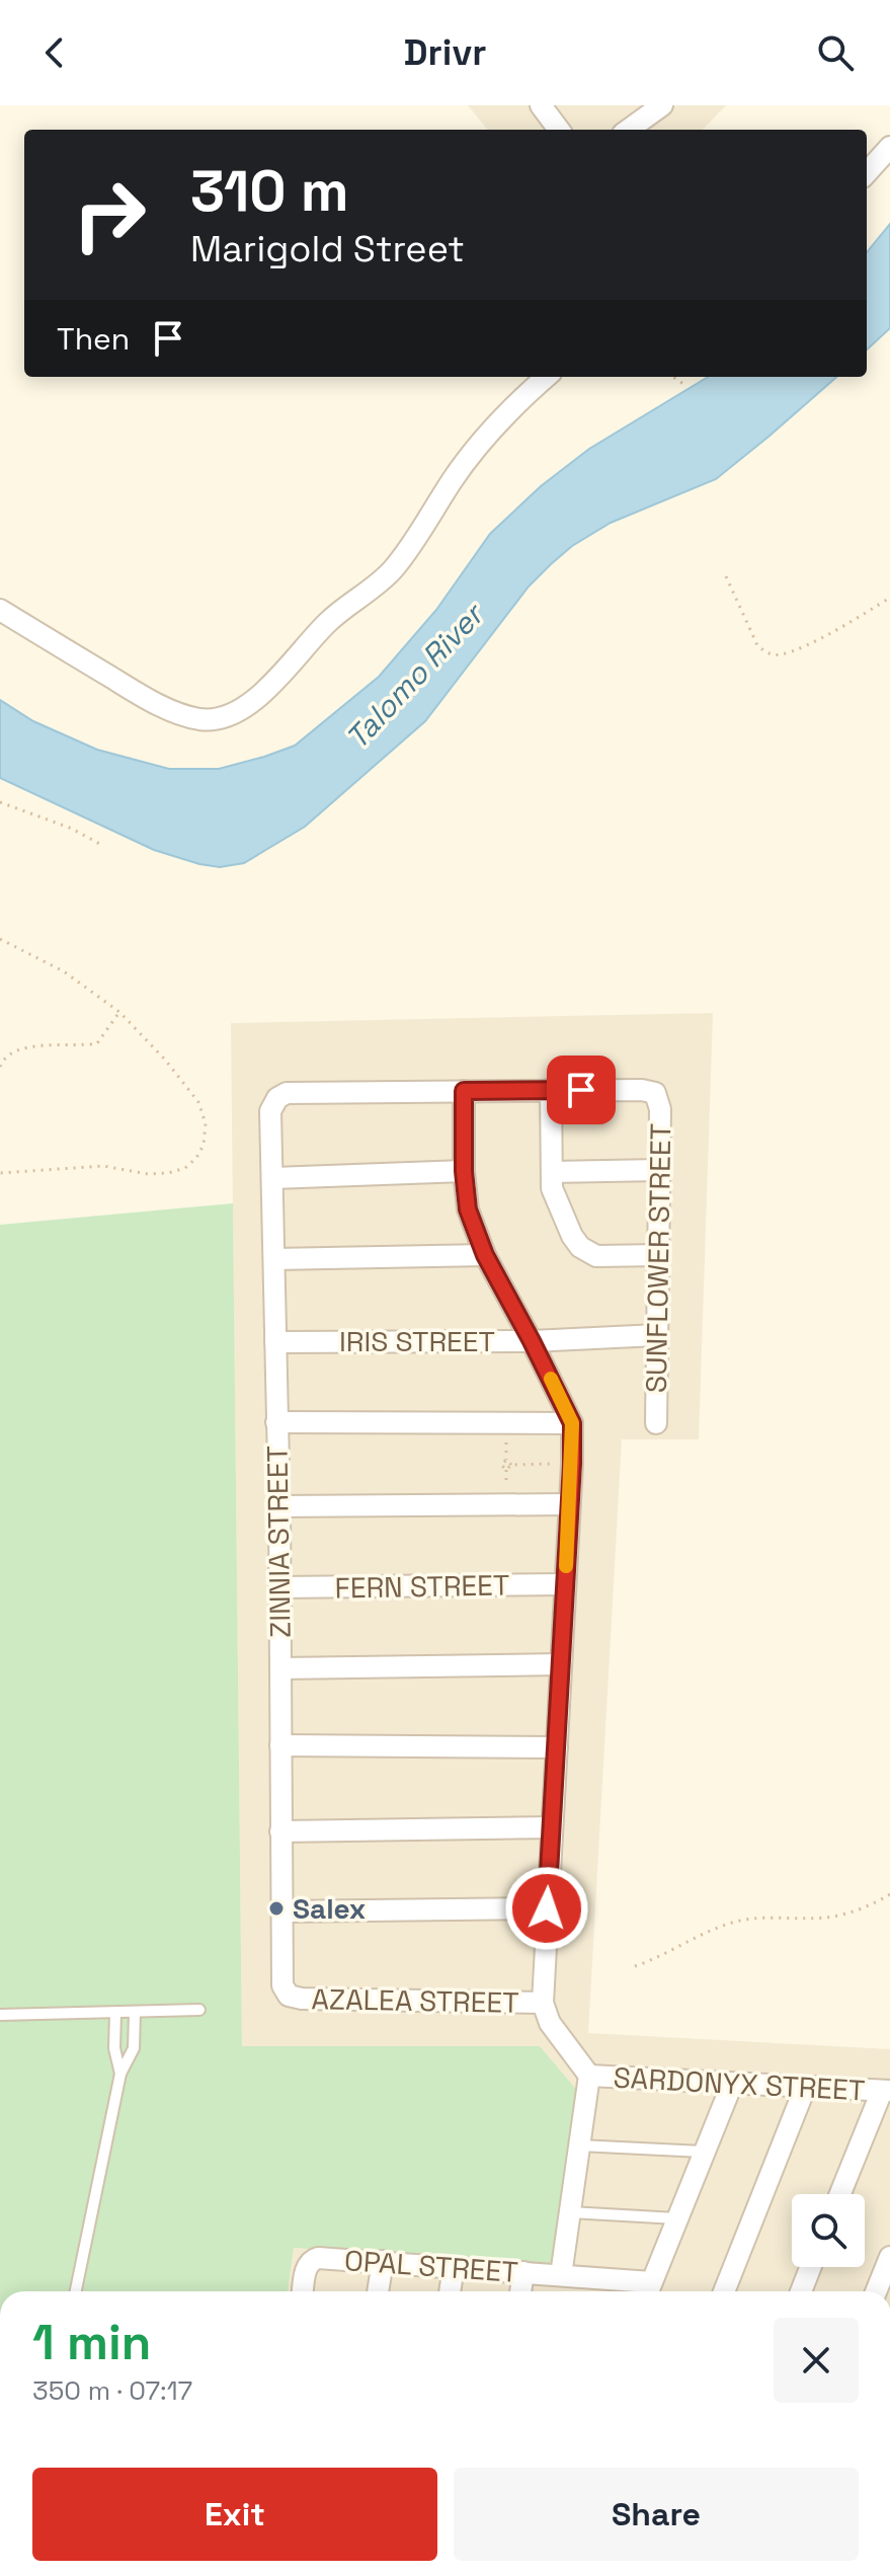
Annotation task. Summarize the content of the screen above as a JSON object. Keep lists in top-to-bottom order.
{
  "streets": {
    "street": [
      "SUNFLOWER STREET",
      "IRIS STREET",
      "ZINNIA STREET",
      "FERN STREET",
      "AZALEA STREET",
      "SARDONYX STREET",
      "OPAL STREET"
    ]
  },
  "crossings": [
    ["SUNFLOWER STREET", "IRIS STREET"],
    ["IRIS STREET", "ZINNIA STREET"],
    ["ZINNIA STREET", "FERN STREET"],
    ["ZINNIA STREET", "AZALEA STREET"]
  ],
  "water": ["Talomo River"],
  "places": ["Salex"],
  "page": {
    "header": "Drivr",
    "turn": ["310 m", "Marigold Street"],
    "then": "Then",
    "heading": ["1 min", "350 m · 07:17"],
    "buttons": ["Exit", "Share"]
  }
}
